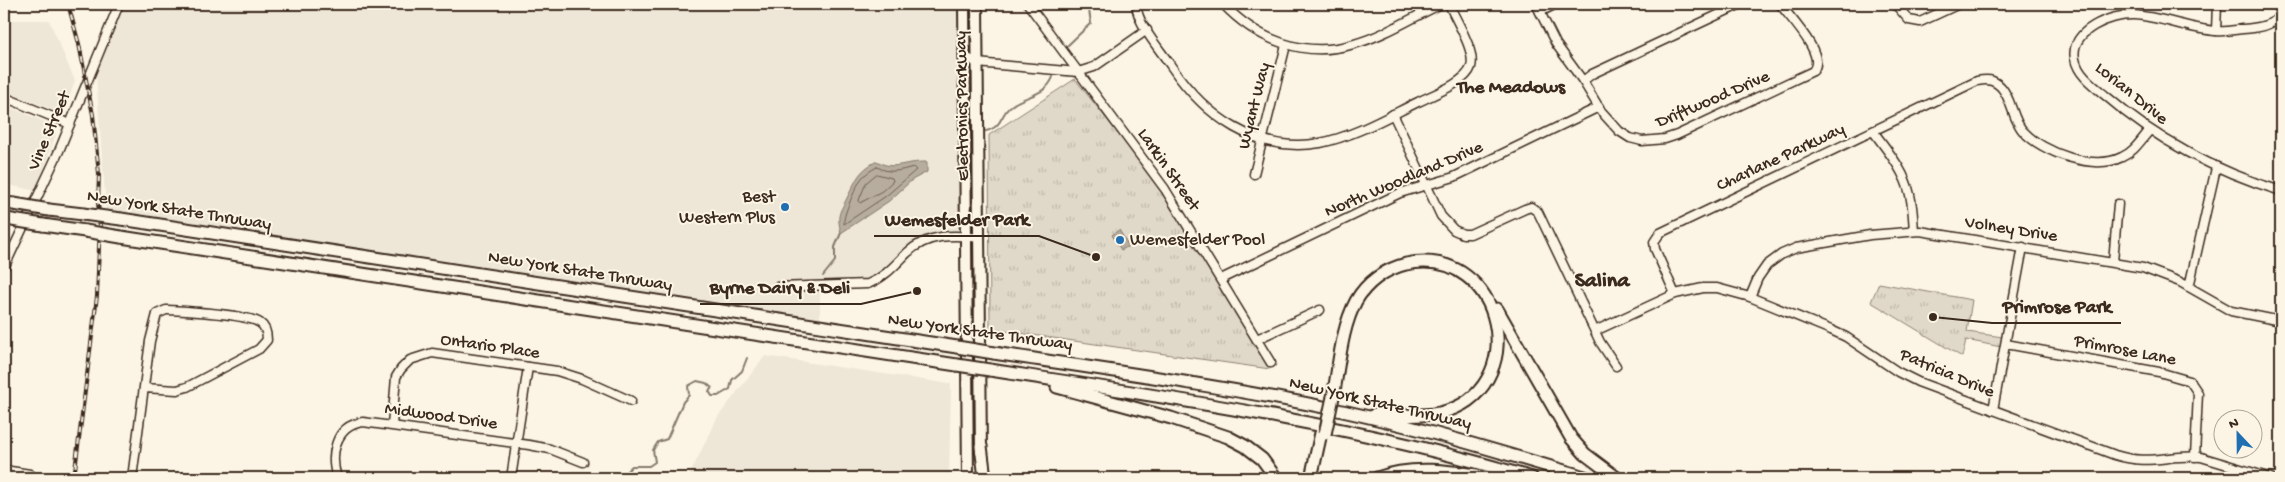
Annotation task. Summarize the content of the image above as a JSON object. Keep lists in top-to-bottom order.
{
  "streets": {
    "highway": ["New York State Thruway"],
    "main road": ["Electronics Parkway"],
    "street": [
      "Lorian Drive",
      "Driftwood Drive",
      "Wyant Way",
      "Vine Street",
      "Charlane Parkway",
      "Larkin Street",
      "North Woodland Drive",
      "Volney Drive",
      "Ontario Place",
      "Primrose Lane",
      "Patricia Drive",
      "Midwood Drive"
    ]
  },
  "crossings": [
    ["Lorian Drive", "Charlane Parkway"],
    ["Driftwood Drive", "North Woodland Drive"],
    ["Charlane Parkway", "Patricia Drive"],
    ["Larkin Street", "North Woodland Drive"],
    ["Volney Drive", "Patricia Drive"],
    ["Ontario Place", "Midwood Drive"],
    ["Primrose Lane", "Patricia Drive"]
  ],
  "districts": ["The Meadows", "Salina"],
  "places": [
    "Best Western Plus",
    "Wemesfelder Pool",
    "Wemesfelder Park",
    "Byrne Dairy & Deli",
    "Primrose Park"
  ],
  "north": "top"
}
